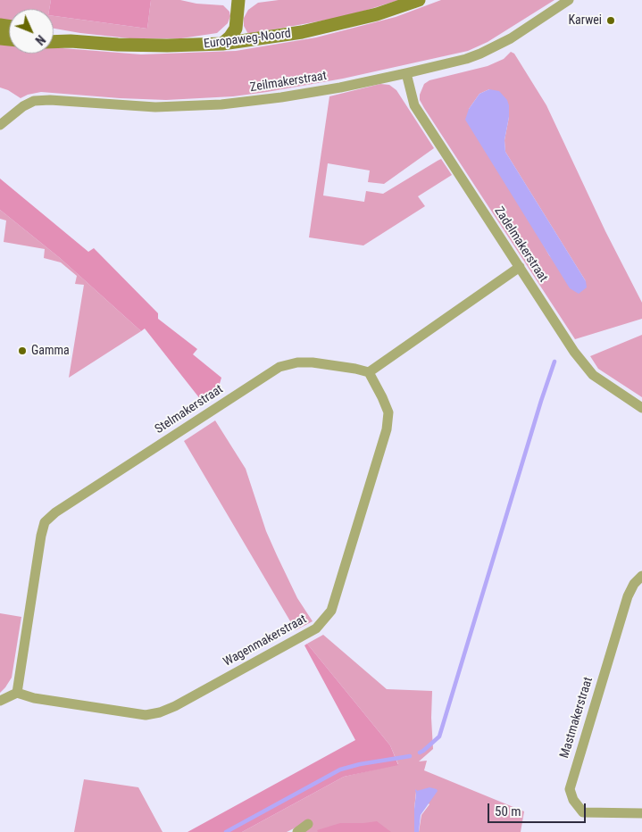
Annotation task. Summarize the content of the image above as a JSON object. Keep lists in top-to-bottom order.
{
  "streets": {
    "main road": ["Europaweg-Noord"],
    "street": [
      "Zeilmakerstraat",
      "Zadelmakerstraat",
      "Stelmakerstraat",
      "Wagenmakerstraat",
      "Mastmakerstraat"
    ]
  },
  "crossings": [
    ["Zeilmakerstraat", "Zadelmakerstraat"],
    ["Stelmakerstraat", "Wagenmakerstraat"]
  ],
  "places": ["Karwei", "Gamma"],
  "scale_bar": "50 m",
  "north": "bottom right"
}
